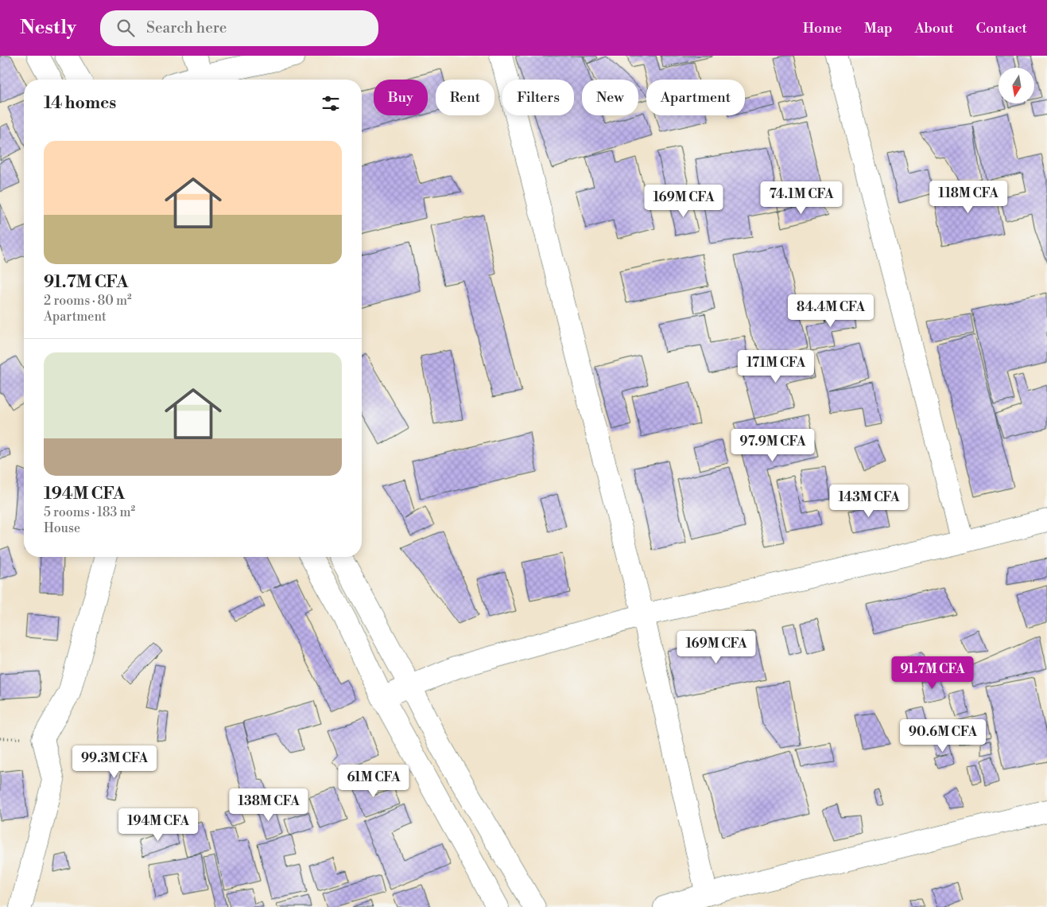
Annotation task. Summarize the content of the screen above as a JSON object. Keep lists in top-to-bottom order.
{
  "north": "bottom",
  "page": {
    "header": "Nestly",
    "search": "Search here",
    "nav": [
      "Home",
      "Map",
      "About",
      "Contact"
    ],
    "chip": [
      "Buy",
      "Rent",
      "Filters",
      "New",
      "Apartment"
    ],
    "heading": "14 homes",
    "list": [
      {
        "name": "91.7M CFA",
        "note": "2 rooms · 80 m² · Apartment"
      },
      {
        "name": "194M CFA",
        "note": "5 rooms · 183 m² · House"
      }
    ],
    "price": [
      "118M CFA",
      "74.1M CFA",
      "169M CFA",
      "84.4M CFA",
      "171M CFA",
      "97.9M CFA",
      "143M CFA",
      "169M CFA",
      "91.7M CFA",
      "90.6M CFA",
      "99.3M CFA",
      "61M CFA",
      "138M CFA",
      "194M CFA"
    ]
  }
}
